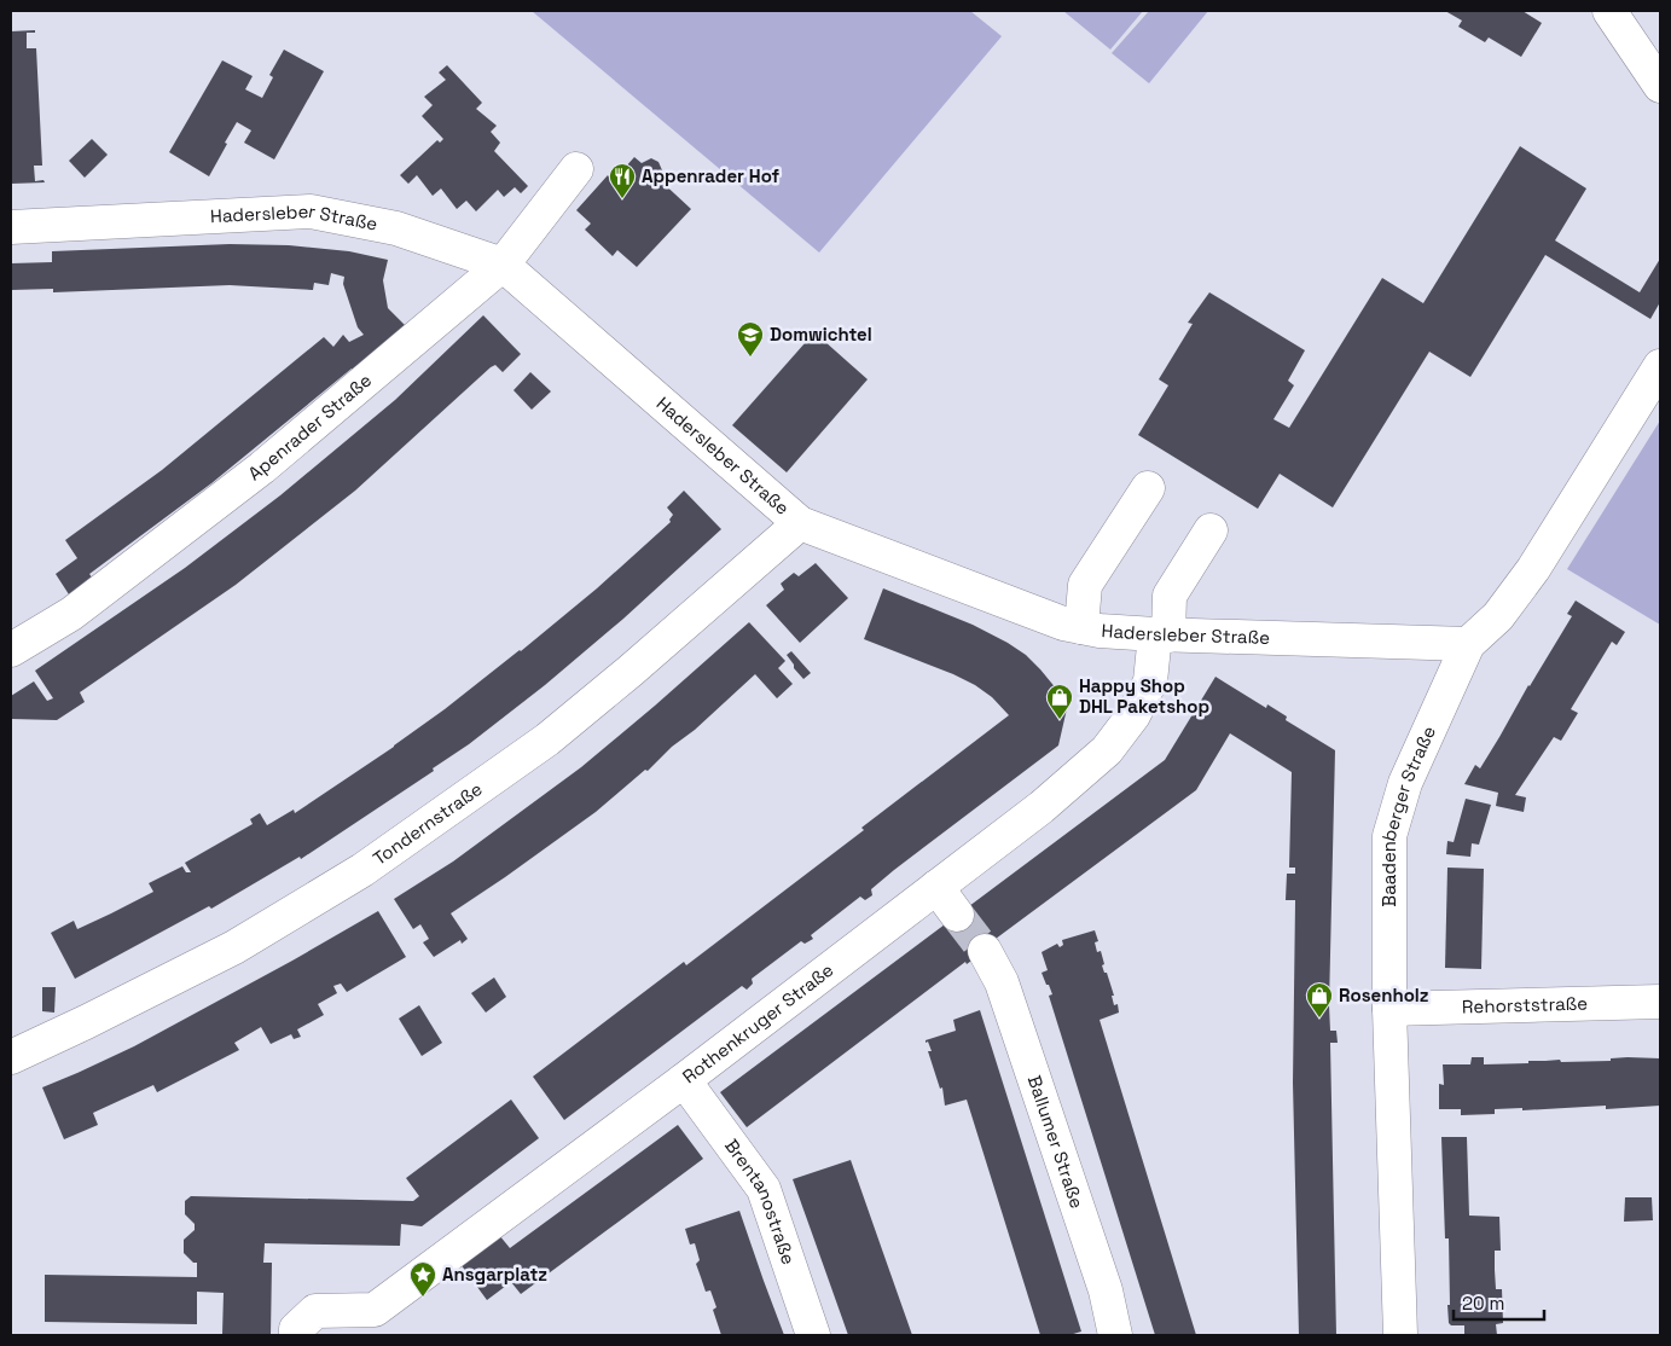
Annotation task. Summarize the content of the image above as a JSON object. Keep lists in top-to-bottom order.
{
  "streets": {
    "street": [
      "Hadersleber Straße",
      "Apenrader Straße",
      "Baadenberger Straße",
      "Tondernstraße",
      "Rehorststraße",
      "Rothenkruger Straße",
      "Ballumer Straße",
      "Brentanostraße"
    ]
  },
  "crossings": [
    ["Hadersleber Straße", "Apenrader Straße"],
    ["Hadersleber Straße", "Baadenberger Straße"],
    ["Hadersleber Straße", "Tondernstraße"],
    ["Hadersleber Straße", "Rothenkruger Straße"],
    ["Baadenberger Straße", "Rehorststraße"],
    ["Rothenkruger Straße", "Brentanostraße"]
  ],
  "places": {
    "restaurant": ["Appenrader Hof"],
    "school or university": ["Domwichtel"],
    "shop": ["Happy Shop DHL Paketshop", "Rosenholz"],
    "place": ["Ansgarplatz"]
  },
  "scale_bar": "20 m"
}
